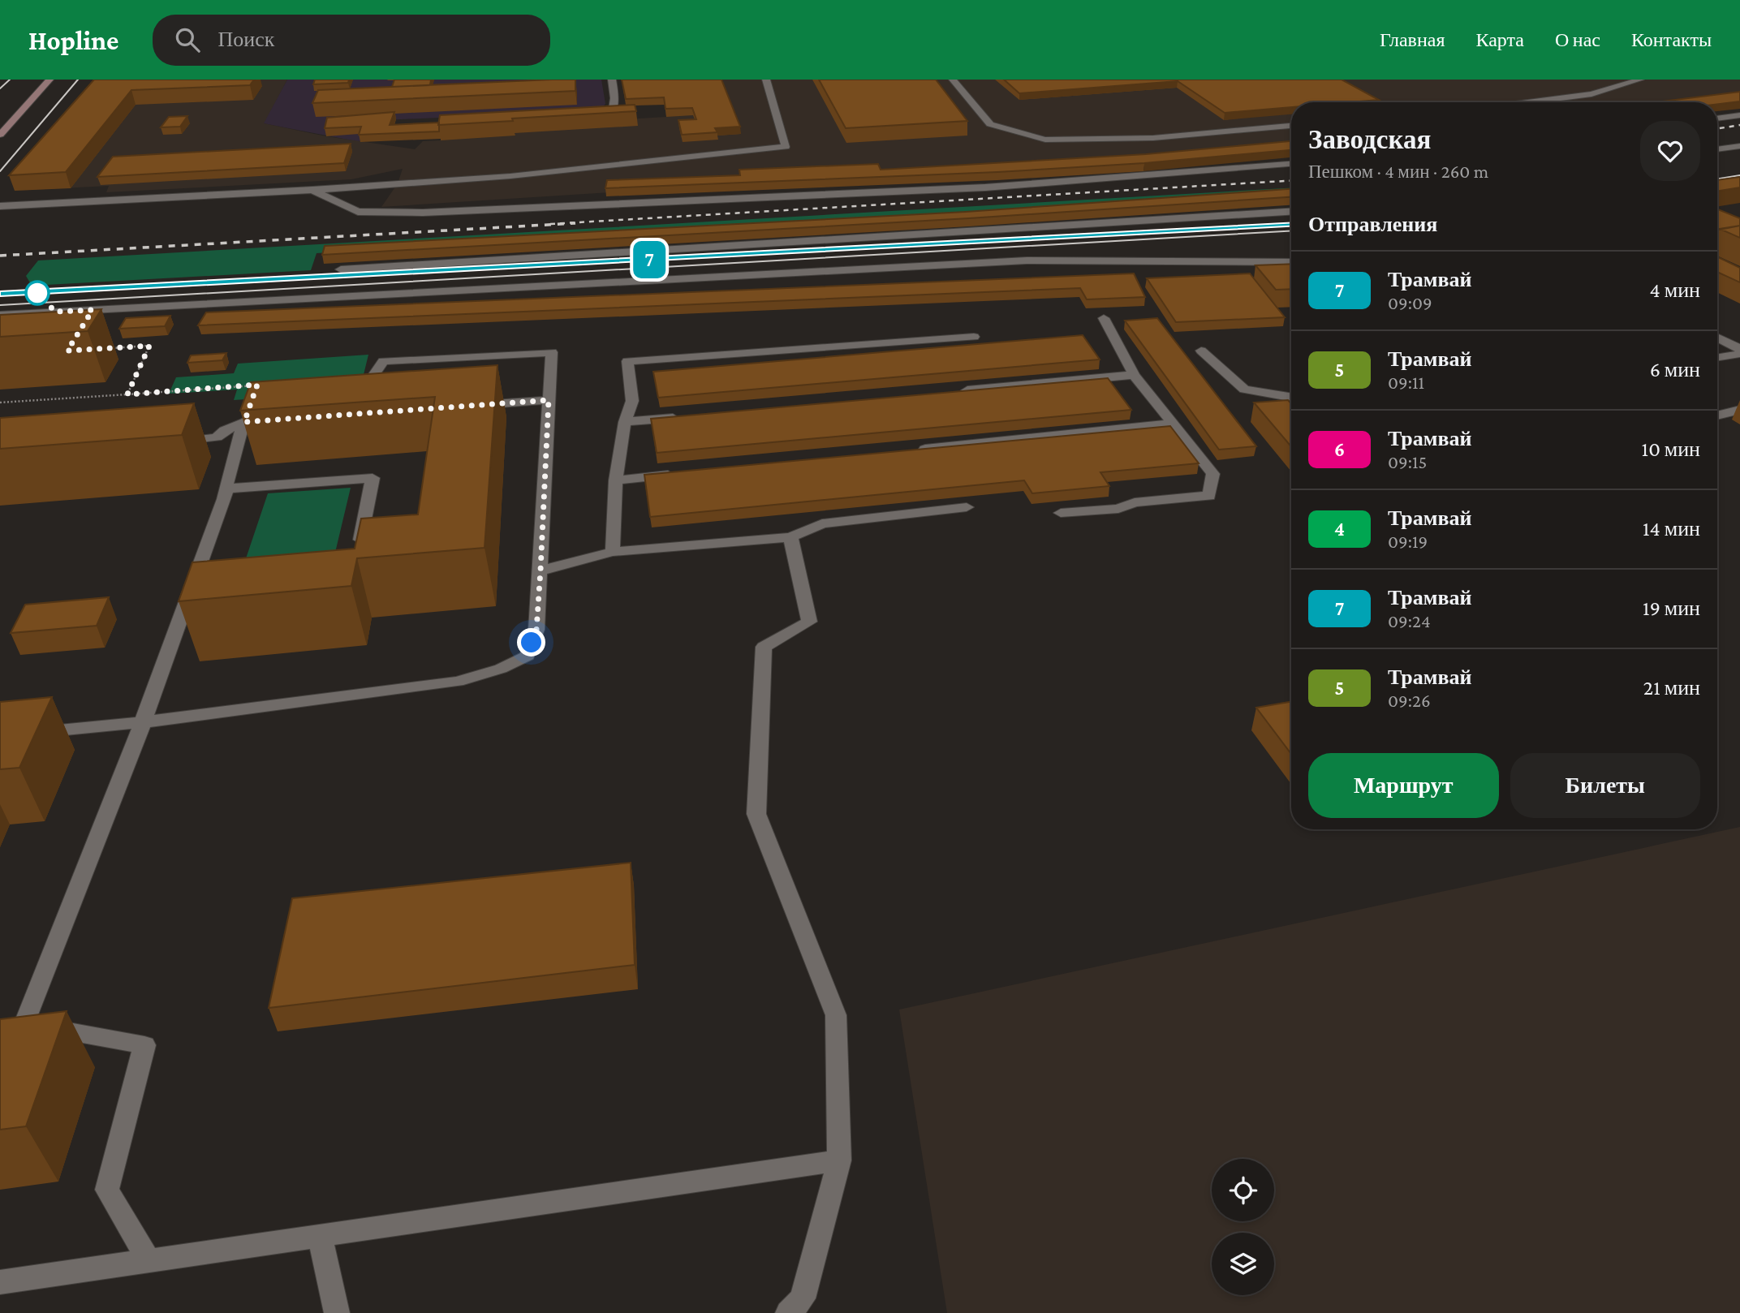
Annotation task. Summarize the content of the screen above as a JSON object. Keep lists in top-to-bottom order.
{
  "lines": ["tram line 7"],
  "page": {
    "header": "Hopline",
    "search": "Поиск",
    "nav": [
      "Главная",
      "Карта",
      "О нас",
      "Контакты"
    ],
    "on_map": "7",
    "heading": [
      ["Заводская", "Пешком · 4 мин · 260 m"],
      "Отправления"
    ],
    "list": [
      {
        "mark": "7",
        "name": "Трамвай",
        "note": "09:09",
        "value": "4 мин"
      },
      {
        "mark": "5",
        "name": "Трамвай",
        "note": "09:11",
        "value": "6 мин"
      },
      {
        "mark": "6",
        "name": "Трамвай",
        "note": "09:15",
        "value": "10 мин"
      },
      {
        "mark": "4",
        "name": "Трамвай",
        "note": "09:19",
        "value": "14 мин"
      },
      {
        "mark": "7",
        "name": "Трамвай",
        "note": "09:24",
        "value": "19 мин"
      },
      {
        "mark": "5",
        "name": "Трамвай",
        "note": "09:26",
        "value": "21 мин"
      }
    ],
    "buttons": ["Маршрут", "Билеты"]
  }
}
